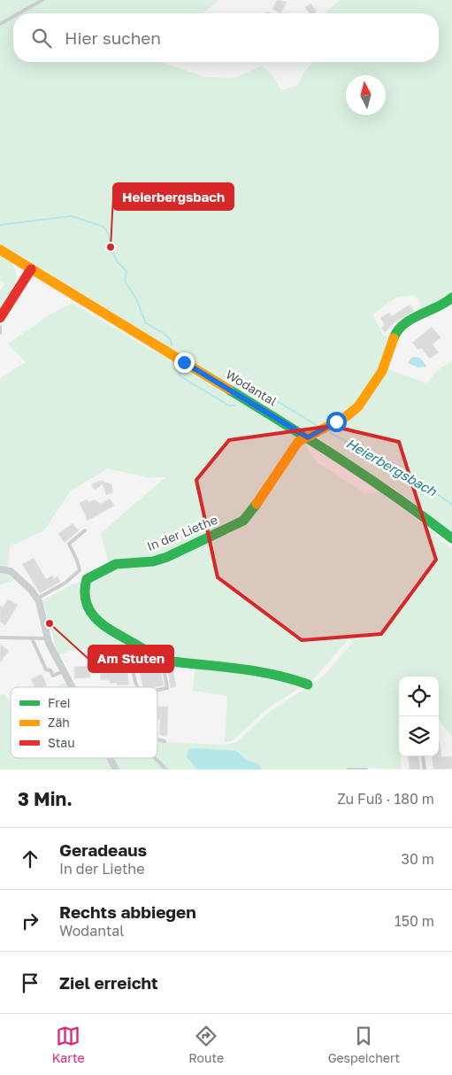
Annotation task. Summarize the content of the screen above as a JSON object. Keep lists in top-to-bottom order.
{
  "streets": {
    "street": ["Wodantal", "In der Liethe"]
  },
  "crossings": [
    ["Wodantal", "In der Liethe"]
  ],
  "water": ["Heierbergsbach"],
  "places": ["Heierbergsbach", "Am Stuten"],
  "legend": ["Frei", "Zäh", "Stau"],
  "north": "top",
  "page": {
    "search": "Hier suchen",
    "heading": ["3 Min.", "Zu Fuß · 180 m"],
    "list": [
      ["Geradeaus", "In der Liethe", "30 m"],
      ["Rechts abbiegen", "Wodantal", "150 m"],
      "Ziel erreicht"
    ],
    "nav": ["Karte", "Route", "Gespeichert"]
  }
}
